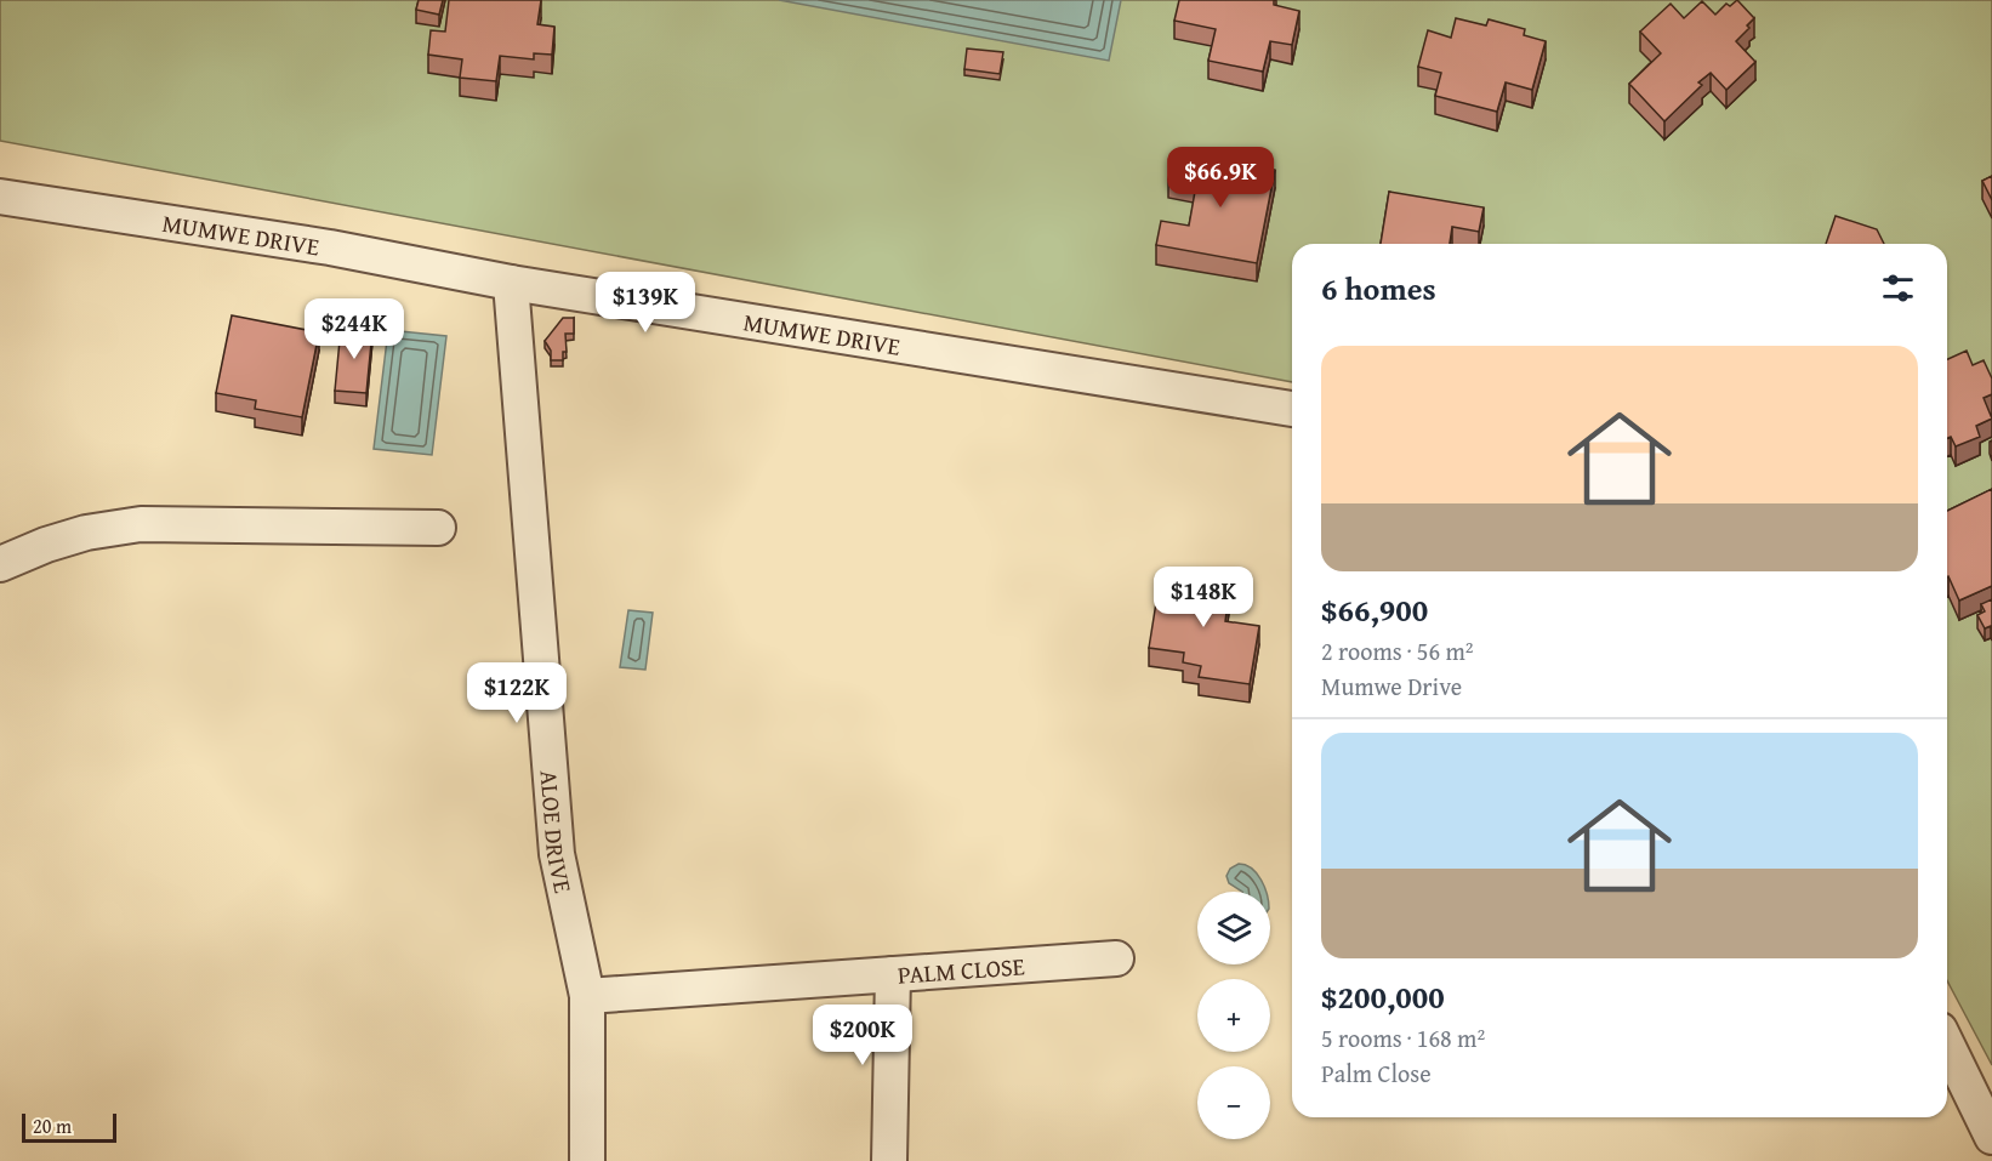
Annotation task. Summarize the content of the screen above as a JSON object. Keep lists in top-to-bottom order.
{
  "streets": {
    "street": ["MUMWE DRIVE", "ALOE DRIVE", "PALM CLOSE"]
  },
  "crossings": [
    ["MUMWE DRIVE", "ALOE DRIVE"],
    ["ALOE DRIVE", "PALM CLOSE"]
  ],
  "scale_bar": "20 m",
  "page": {
    "price": [
      "$66.9K",
      "$139K",
      "$244K",
      "$148K",
      "$122K",
      "$200K"
    ],
    "heading": "6 homes",
    "list": [
      {
        "name": "$66,900",
        "note": "2 rooms · 56 m² · Mumwe Drive"
      },
      {
        "name": "$200,000",
        "note": "5 rooms · 168 m² · Palm Close"
      }
    ],
    "map_buttons": ["+", "−"],
    "scale": "20 m"
  }
}
